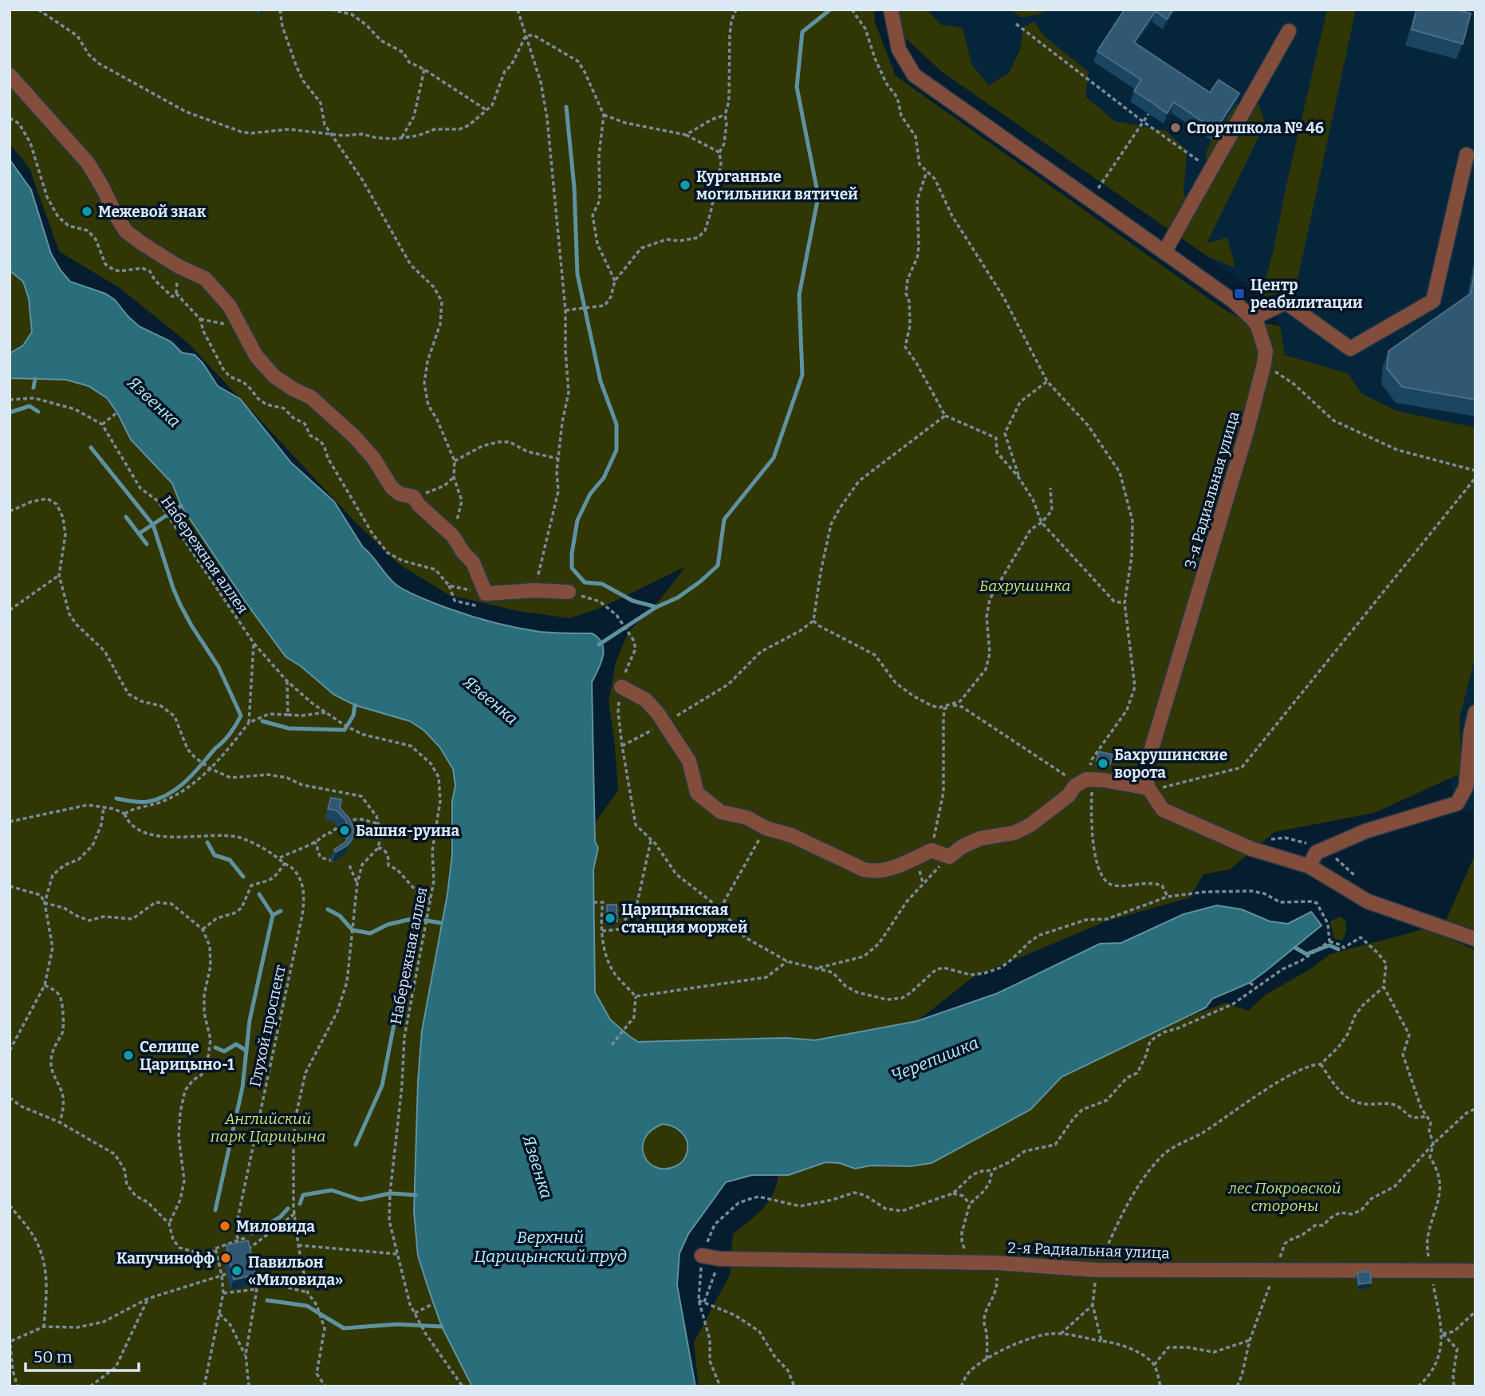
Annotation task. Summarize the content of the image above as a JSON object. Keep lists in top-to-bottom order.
{
  "streets": {
    "street": ["3-я Радиальная улица", "2-я Радиальная улица"],
    "path": ["Набережная аллея", "Глухой проспект"]
  },
  "water": ["Язвенка", "Черепишка", "Верхний Царицынский пруд"],
  "parks": ["Бахрушинка", "Английский парк Царицына", "лес Покровской стороны"],
  "places": {
    "other": [
      "Спортшкола № 46",
      "Курганные могильники вятичей",
      "Межевой знак",
      "Бахрушинские ворота",
      "Башня-руина",
      "Царицынская станция моржей",
      "Селище Царицыно-1",
      "Миловида",
      "Капучинофф",
      "Павильон «Миловида»"
    ],
    "transit": ["Центр реабилитации"]
  },
  "scale_bar": "50 m"
}
